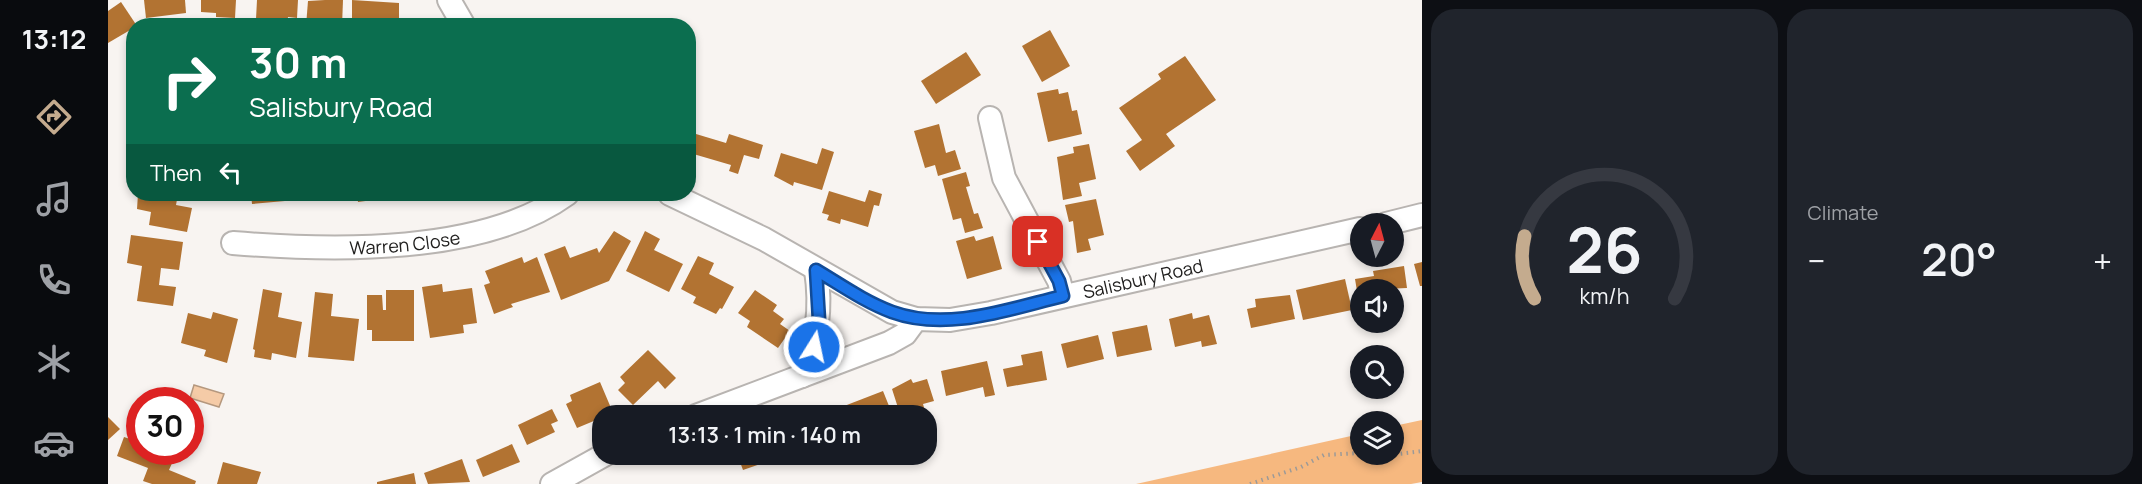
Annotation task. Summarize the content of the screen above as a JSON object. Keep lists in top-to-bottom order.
{
  "streets": {
    "street": ["Warren Close", "Salisbury Road"]
  },
  "north": "top",
  "page": {
    "tabs": "13:12",
    "tile": "Climate",
    "turn": ["30 m", "Salisbury Road"],
    "then": "Then",
    "heat": ["−", "20°", "+"],
    "limit": "30",
    "trip": "13:13 · 1 min · 140 m",
    "gauge": ["26", "km/h"]
  }
}
